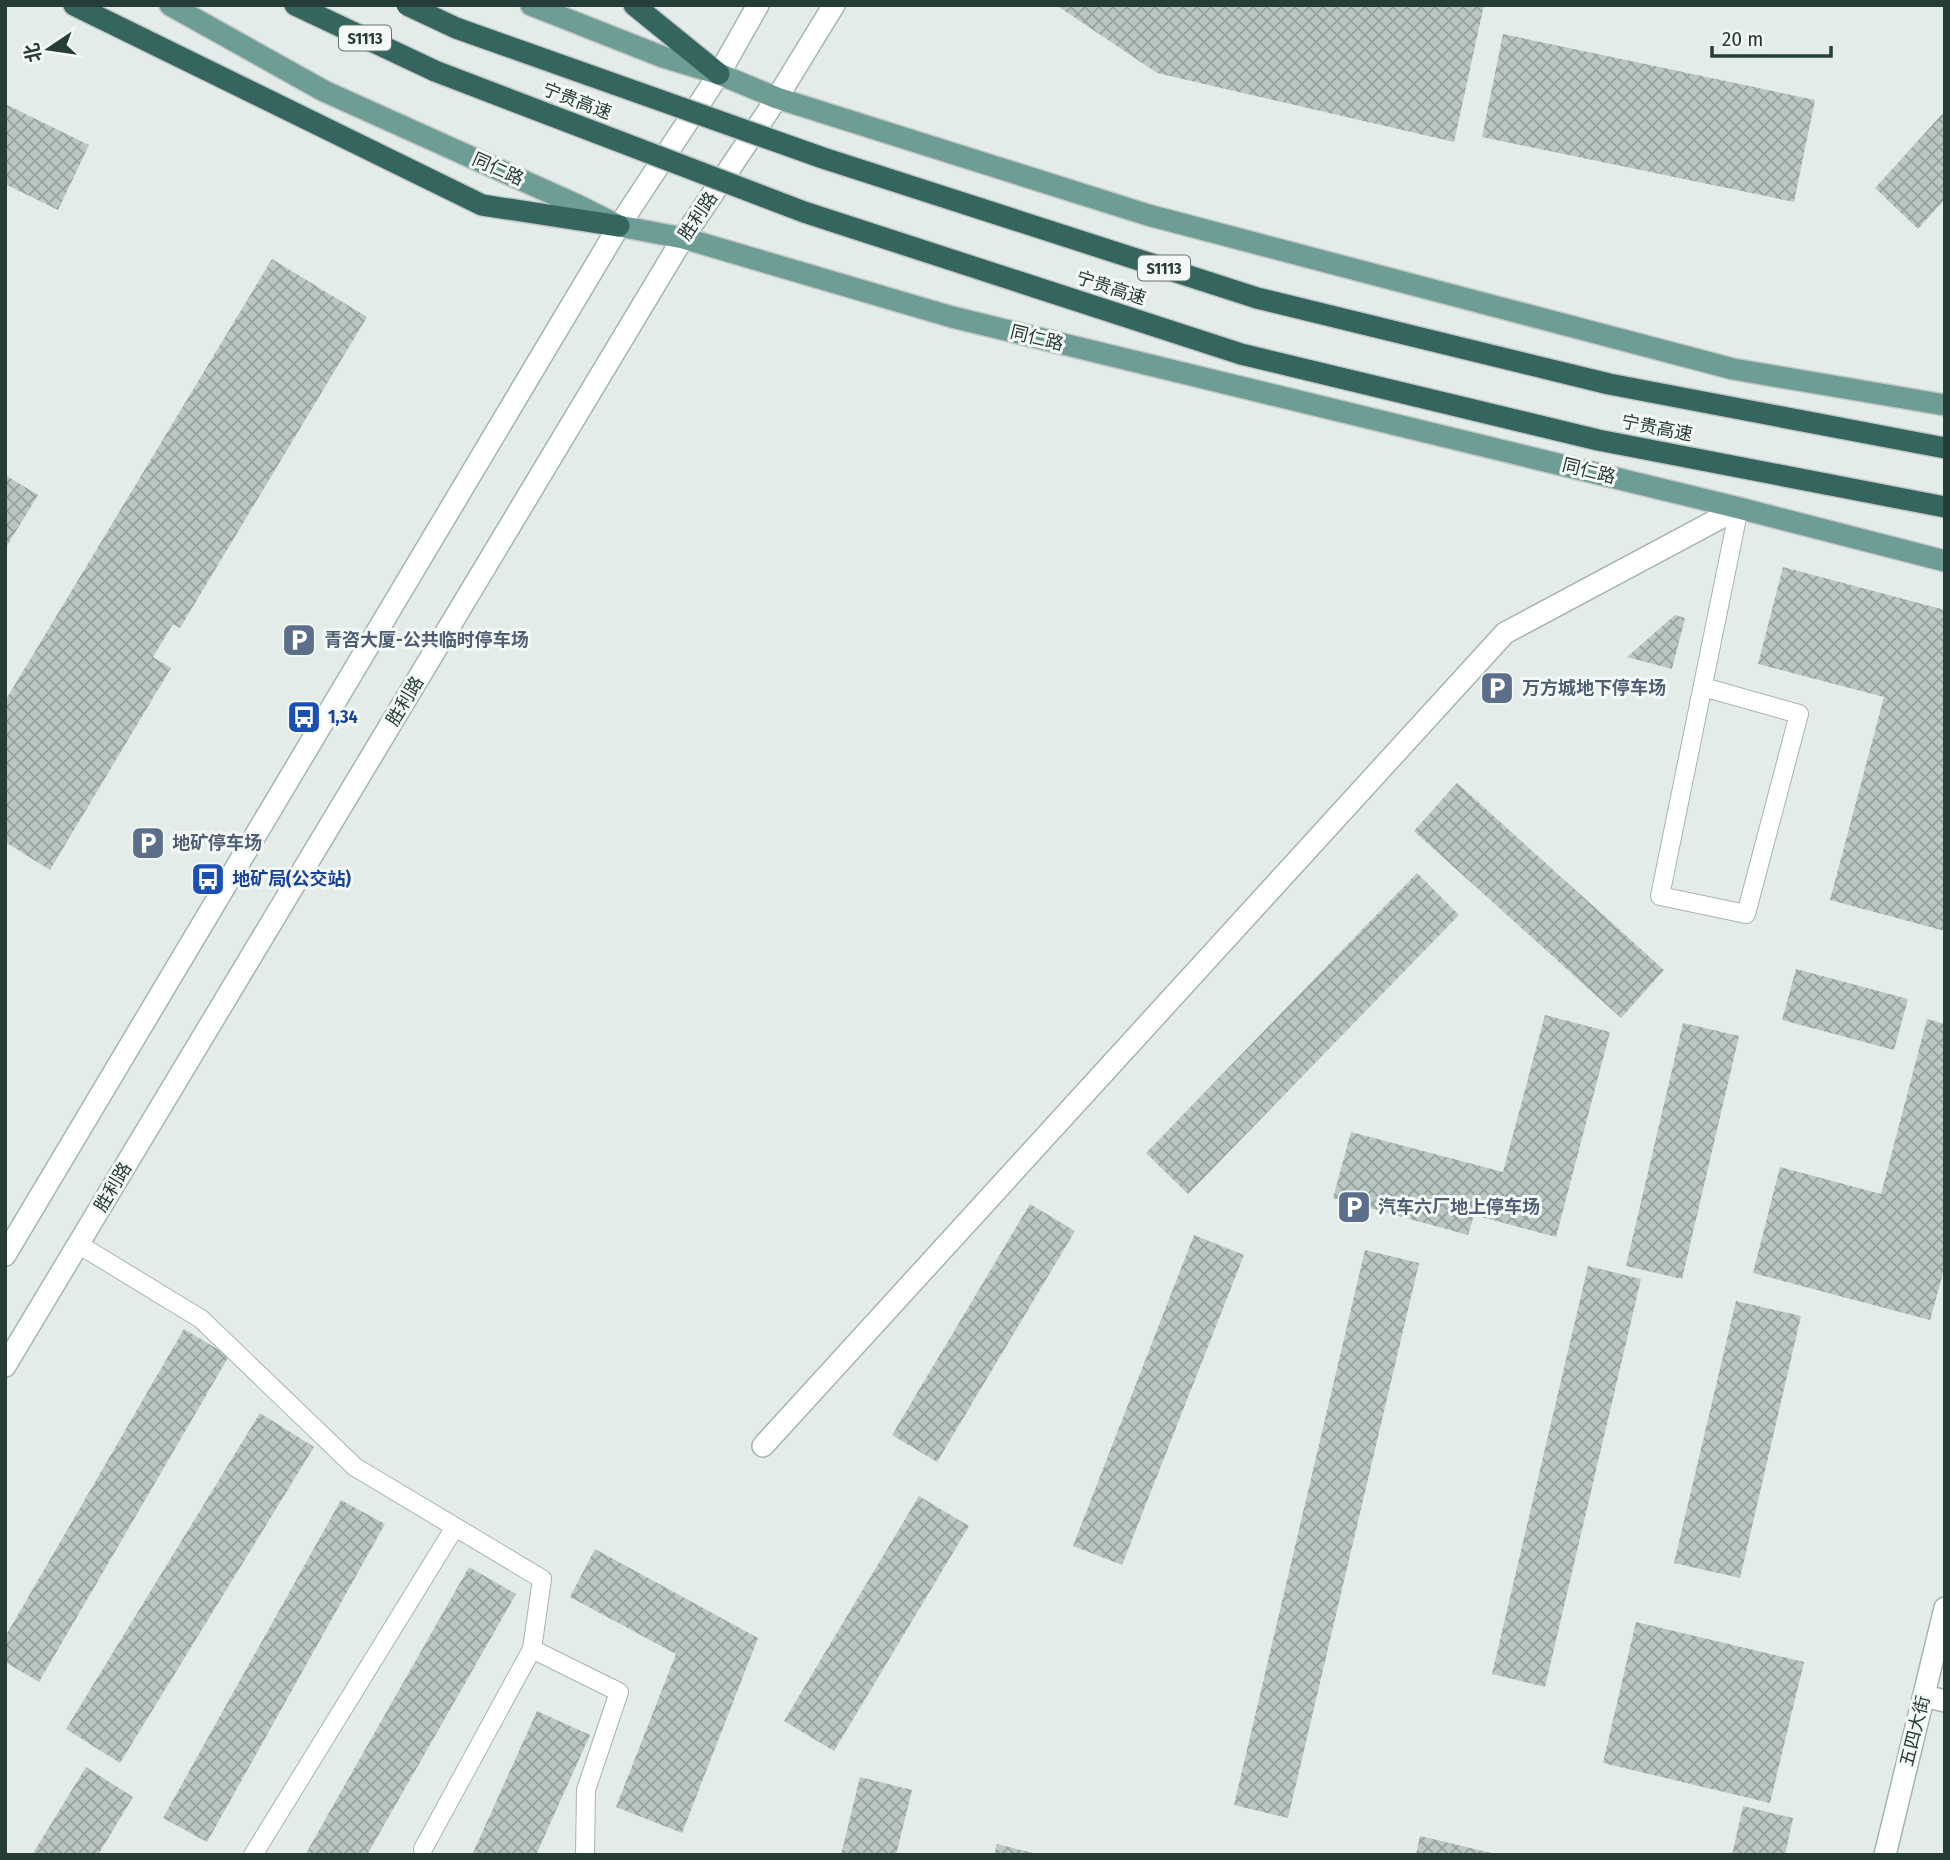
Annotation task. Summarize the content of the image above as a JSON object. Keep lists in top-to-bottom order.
{
  "streets": {
    "highway": ["S1113", "宁贵高速"],
    "main road": ["同仁路", "胜利路", "五四大街"]
  },
  "crossings": [
    ["同仁路", "胜利路"]
  ],
  "places": {
    "parking": [
      "青咨大厦-公共临时停车场",
      "万方城地下停车场",
      "地矿停车场",
      "汽车六厂地上停车场"
    ],
    "bus stop": ["1,34", "地矿局(公交站)"]
  },
  "scale_bar": "20 m",
  "north": "left"
}
